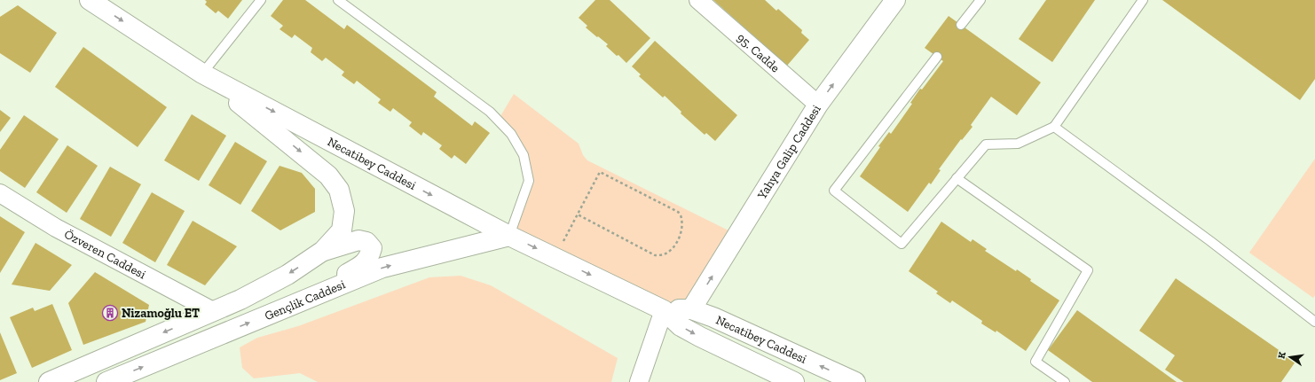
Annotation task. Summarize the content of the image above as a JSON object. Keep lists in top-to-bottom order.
{
  "streets": {
    "main road": ["Yahya Galip Caddesi", "Necatibey Caddesi", "Gençlik Caddesi"],
    "street": ["95. Cadde", "Özveren Caddesi"]
  },
  "crossings": [
    ["95. Cadde", "Yahya Galip Caddesi"],
    ["Yahya Galip Caddesi", "Necatibey Caddesi"],
    ["Necatibey Caddesi", "Gençlik Caddesi"]
  ],
  "one_way": ["Yahya Galip Caddesi"],
  "places": {
    "building": ["Nizamoğlu ET"]
  },
  "north": "left"
}
